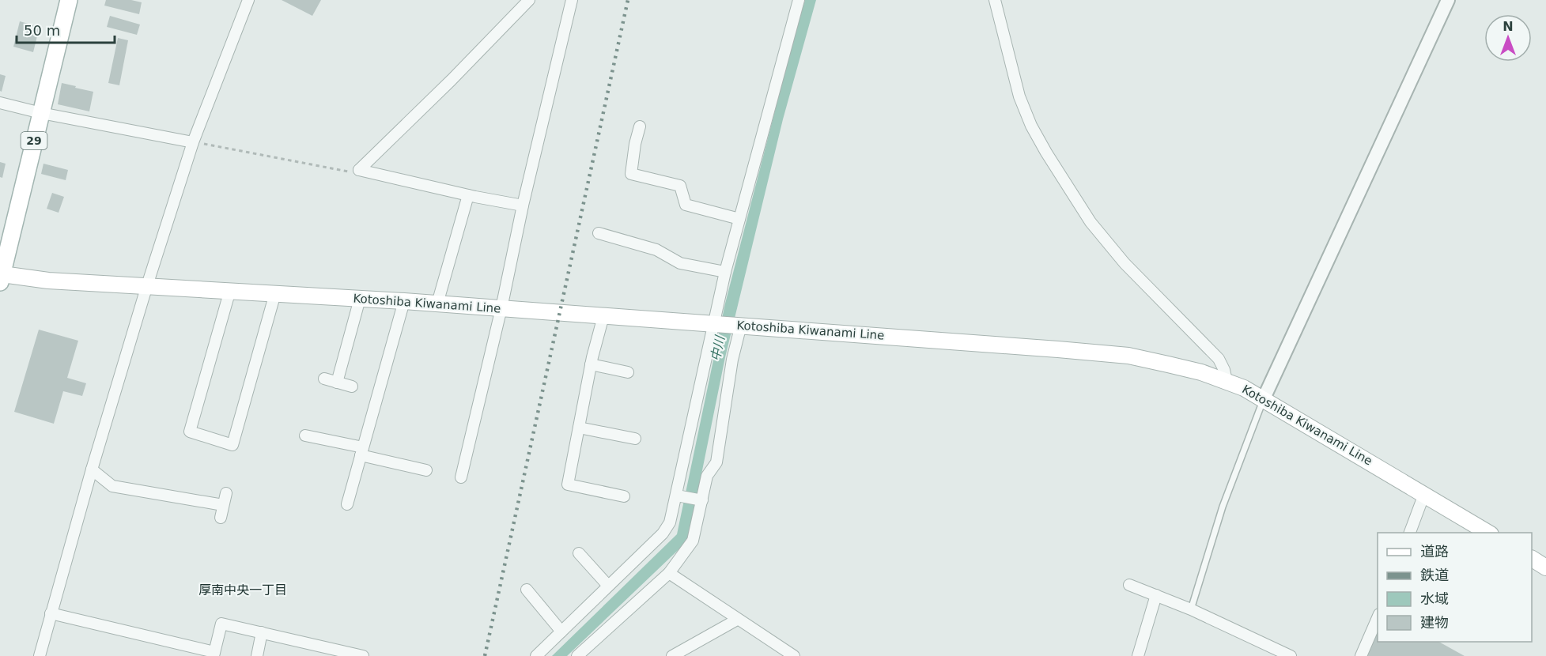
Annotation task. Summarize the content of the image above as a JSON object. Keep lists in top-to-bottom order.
{
  "streets": {
    "main road": ["29", "Kotoshiba Kiwanami Line"]
  },
  "crossings": [
    ["29", "Kotoshiba Kiwanami Line"]
  ],
  "districts": ["厚南中央一丁目"],
  "water": ["中川"],
  "legend": [
    "道路",
    "鉄道",
    "水域",
    "建物"
  ],
  "scale_bar": "50 m",
  "north": "top"
}
